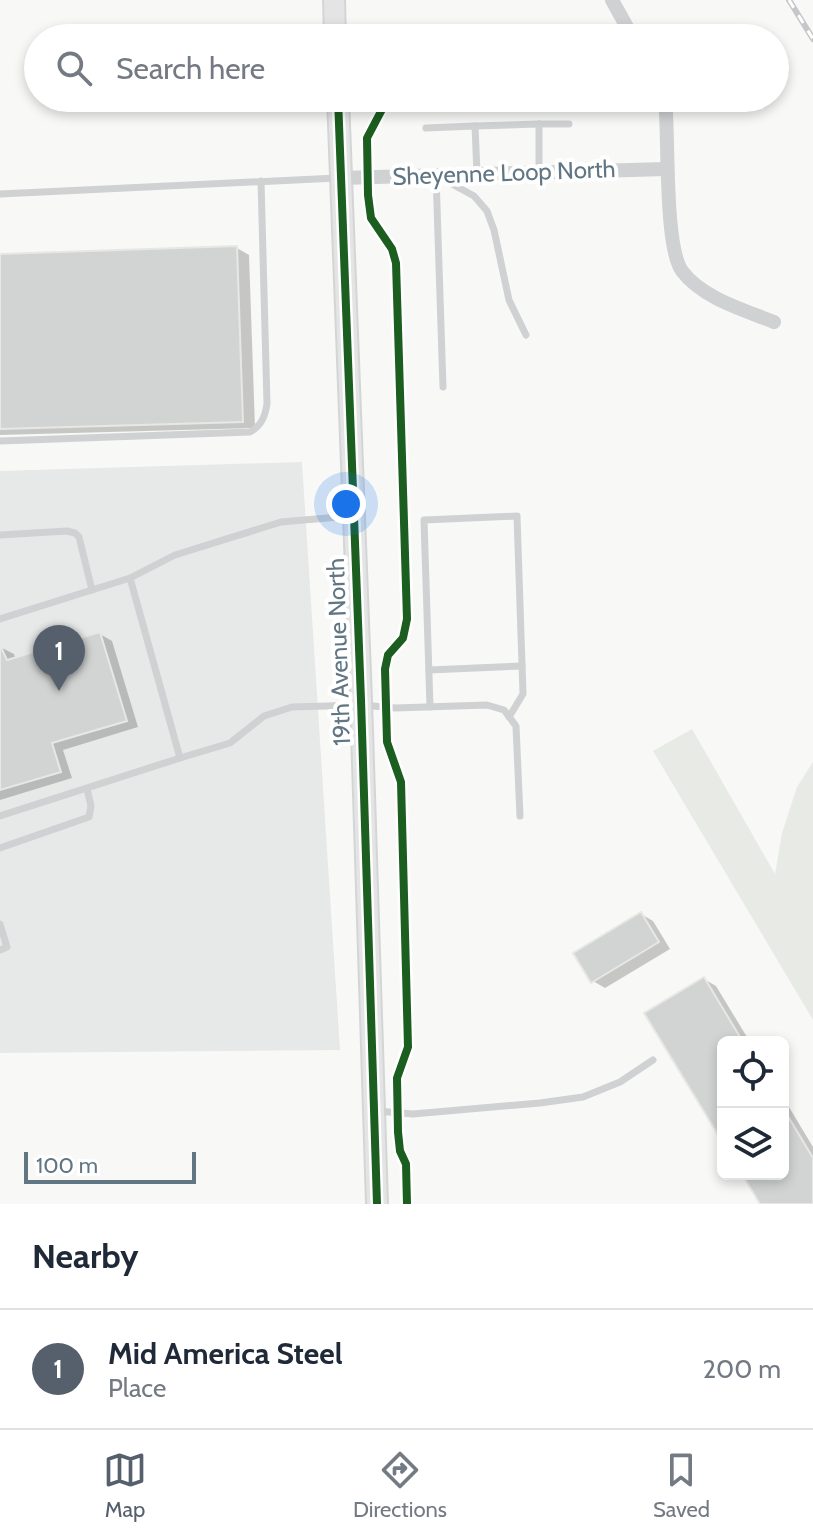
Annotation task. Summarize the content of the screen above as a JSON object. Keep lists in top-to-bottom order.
{
  "streets": {
    "street": ["Sheyenne Loop North", "19th Avenue North"]
  },
  "crossings": [
    ["Sheyenne Loop North", "19th Avenue North"]
  ],
  "scale_bar": "100 m",
  "page": {
    "search": "Search here",
    "pins": "1",
    "scale": "100 m",
    "heading": "Nearby",
    "list": [
      {
        "mark": "1",
        "name": "Mid America Steel",
        "note": "Place",
        "value": "200 m"
      }
    ],
    "nav": ["Map", "Directions", "Saved"]
  }
}
